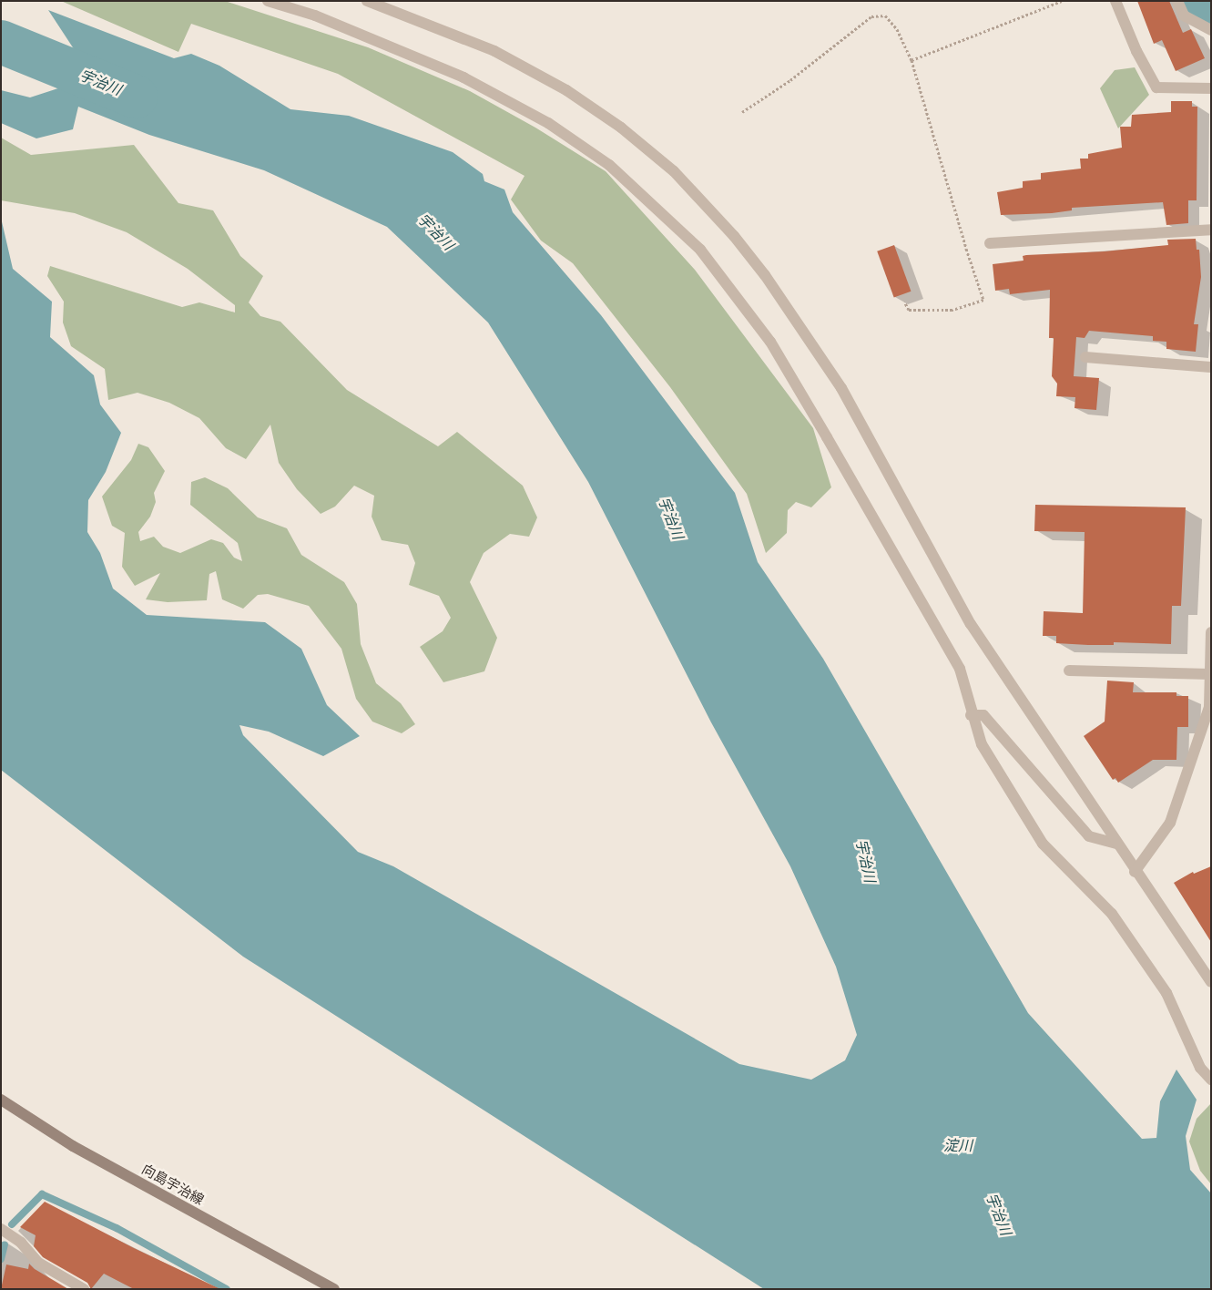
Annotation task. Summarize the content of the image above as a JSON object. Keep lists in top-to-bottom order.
{
  "streets": {
    "main road": ["向島宇治線"]
  },
  "water": ["宇治川", "淀川"]
}
